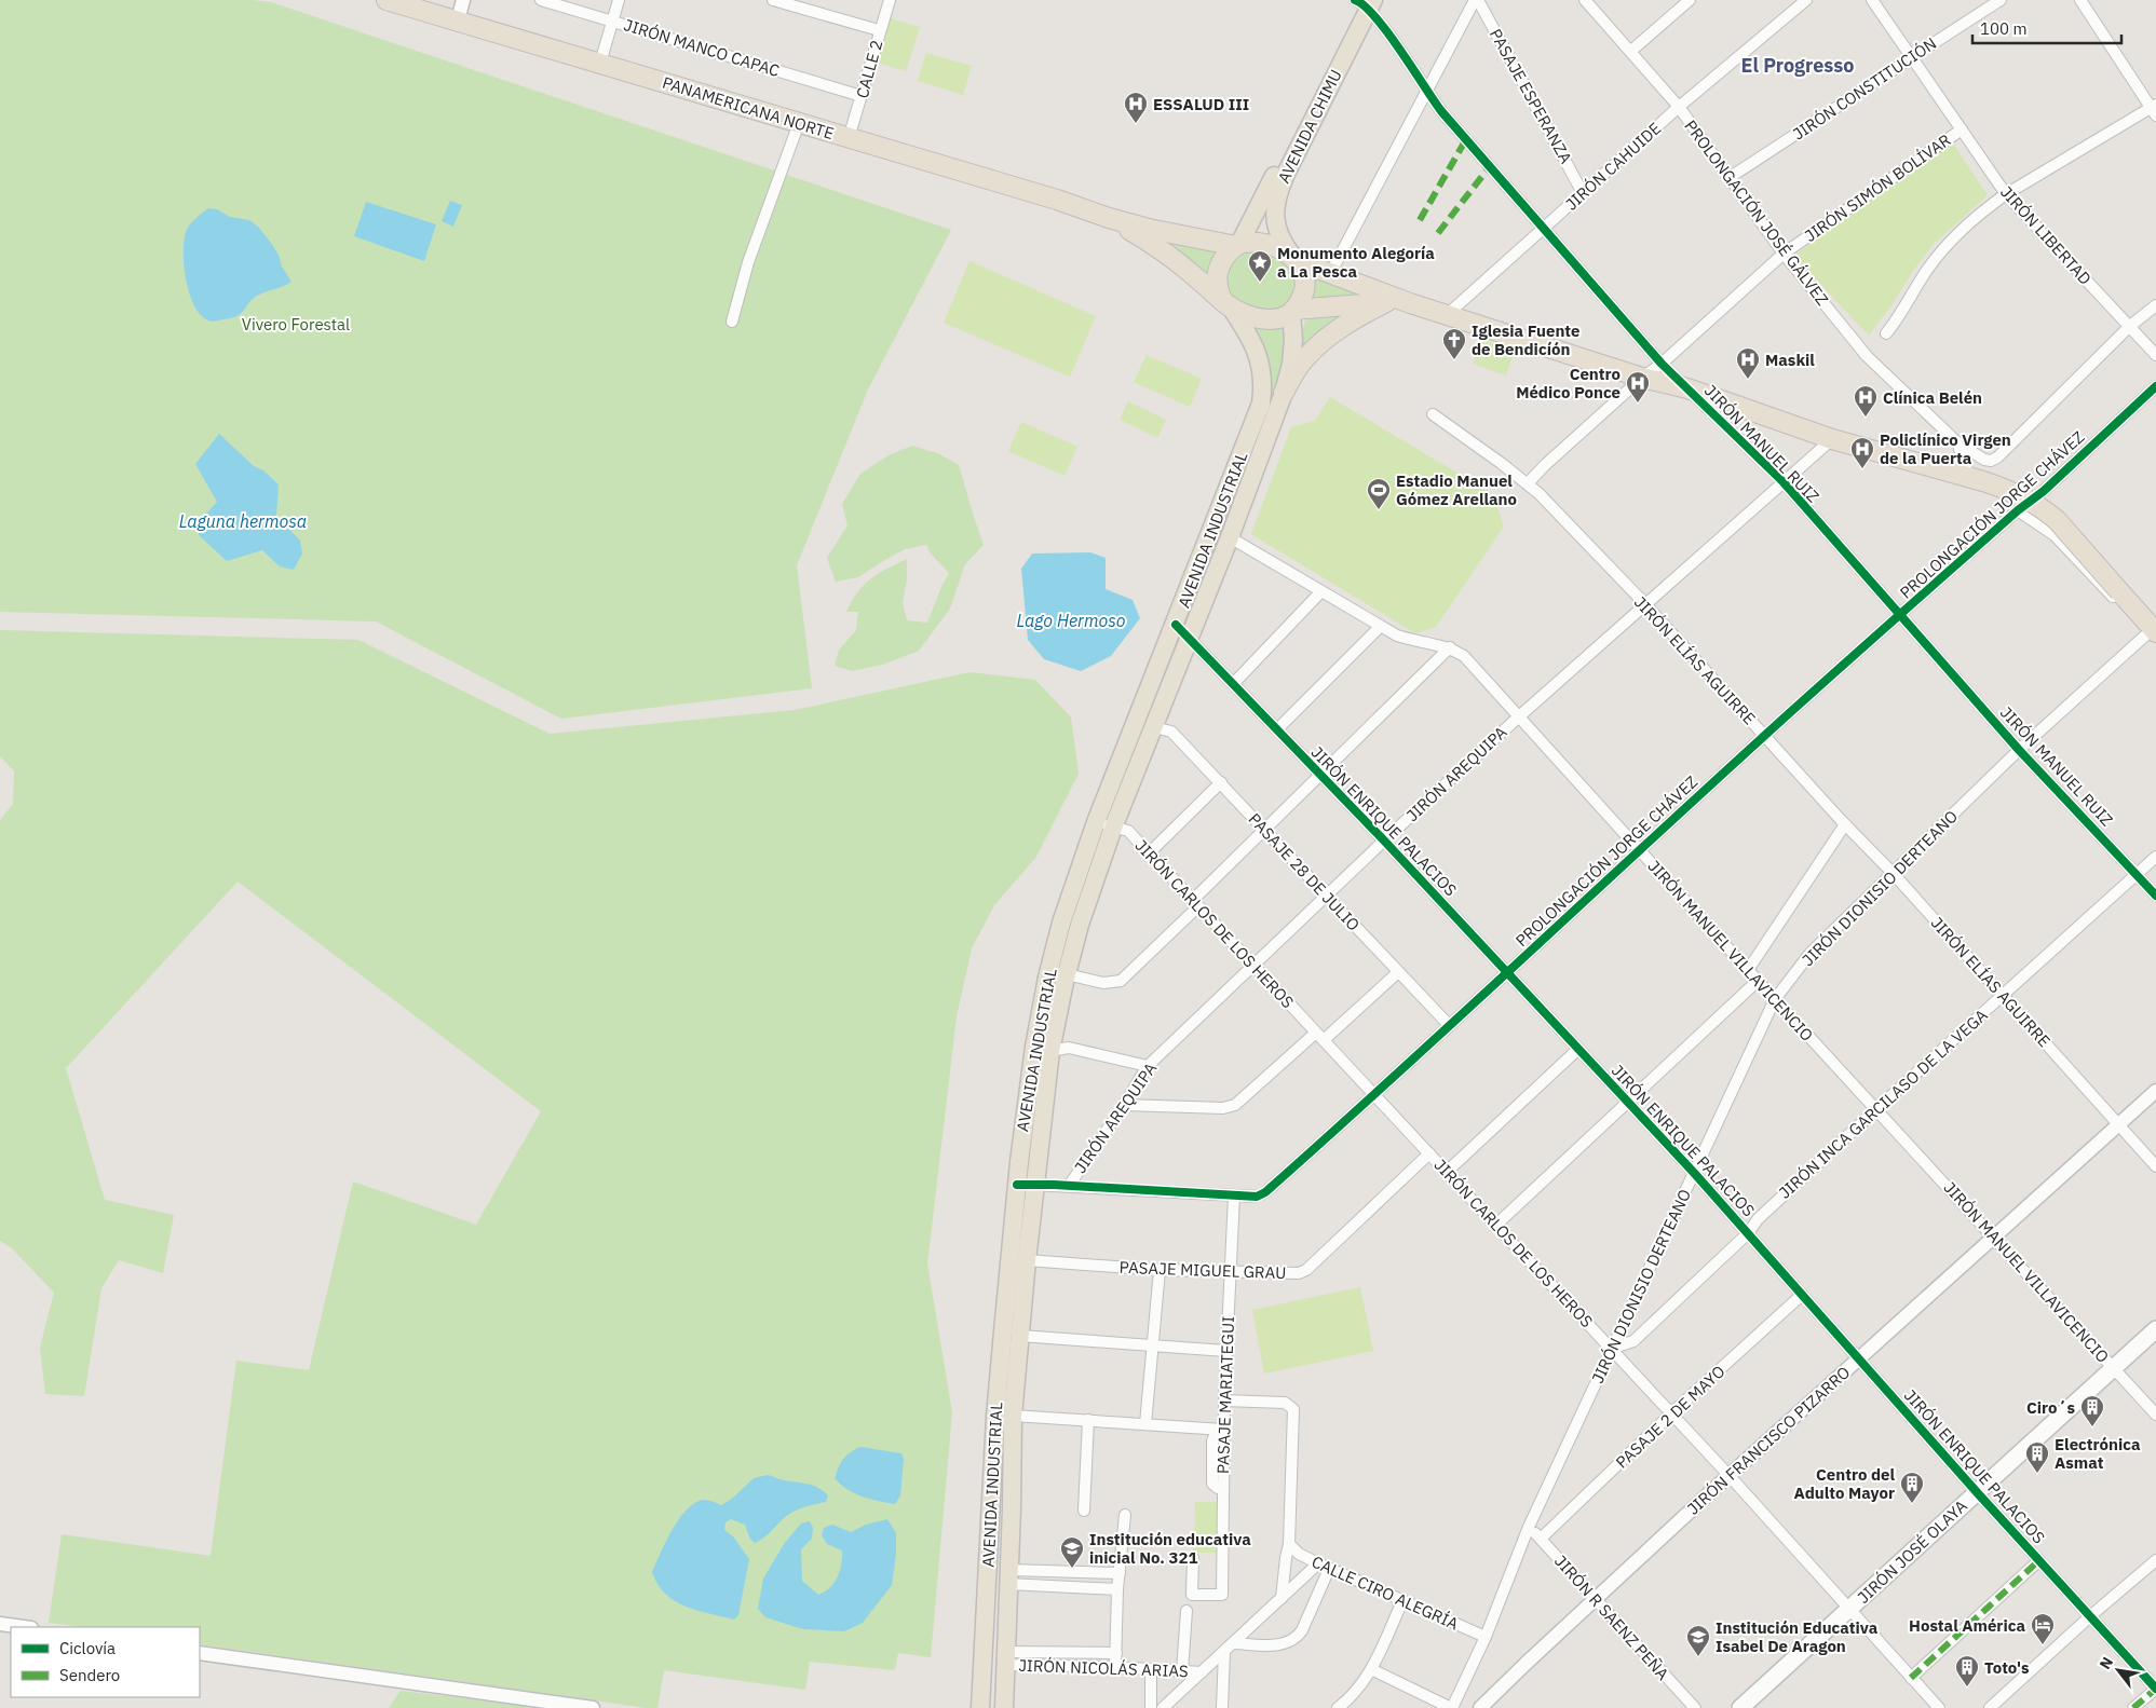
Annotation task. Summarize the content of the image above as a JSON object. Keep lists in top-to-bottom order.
{
  "streets": {
    "highway": ["PANAMERICANA NORTE"],
    "main road": ["AVENIDA CHIMU", "AVENIDA INDUSTRIAL", "JIRÓN JOSÉ OLAYA"],
    "street": [
      "JIRÓN MANCO CAPAC",
      "CALLE 2",
      "JIRÓN CONSTITUCIÓN",
      "PASAJE ESPERANZA",
      "JIRÓN CAHUIDE",
      "JIRÓN SIMÓN BOLÍVAR",
      "PROLONGACIÓN JOSÉ GÁLVEZ",
      "JIRÓN LIBERTAD",
      "JIRÓN MANUEL RUIZ",
      "PROLONGACIÓN JORGE CHÁVEZ",
      "JIRÓN ELÍAS AGUIRRE",
      "JIRÓN AREQUIPA",
      "JIRÓN ENRIQUE PALACIOS",
      "PASAJE 28 DE JULIO",
      "JIRÓN DIONISIO DERTEANO",
      "JIRÓN CARLOS DE LOS HEROS",
      "JIRÓN MANUEL VILLAVICENCIO",
      "JIRÓN INCA GARCILASO DE LA VEGA",
      "PASAJE MIGUEL GRAU",
      "PASAJE MARIATEGUI",
      "PASAJE 2 DE MAYO",
      "JIRÓN FRANCISCO PIZARRO",
      "CALLE CIRO ALEGRÍA",
      "JIRÓN R SAENZ PEÑA",
      "JIRÓN NICOLÁS ARIAS"
    ]
  },
  "crossings": [
    ["JIRÓN MANCO CAPAC", "CALLE 2"],
    ["CALLE 2", "PANAMERICANA NORTE"],
    ["JIRÓN CONSTITUCIÓN", "PROLONGACIÓN JOSÉ GÁLVEZ"],
    ["JIRÓN CONSTITUCIÓN", "JIRÓN LIBERTAD"],
    ["PASAJE ESPERANZA", "JIRÓN CAHUIDE"],
    ["PANAMERICANA NORTE", "AVENIDA CHIMU"],
    ["PANAMERICANA NORTE", "AVENIDA INDUSTRIAL"],
    ["AVENIDA CHIMU", "JIRÓN MANUEL RUIZ"],
    ["AVENIDA CHIMU", "AVENIDA INDUSTRIAL"],
    ["JIRÓN CAHUIDE", "PROLONGACIÓN JOSÉ GÁLVEZ"],
    ["JIRÓN CAHUIDE", "JIRÓN MANUEL RUIZ"],
    ["JIRÓN SIMÓN BOLÍVAR", "PROLONGACIÓN JOSÉ GÁLVEZ"],
    ["JIRÓN SIMÓN BOLÍVAR", "JIRÓN LIBERTAD"],
    ["JIRÓN SIMÓN BOLÍVAR", "JIRÓN MANUEL RUIZ"],
    ["JIRÓN SIMÓN BOLÍVAR", "JIRÓN ELÍAS AGUIRRE"],
    ["PROLONGACIÓN JOSÉ GÁLVEZ", "JIRÓN LIBERTAD"],
    ["JIRÓN MANUEL RUIZ", "PROLONGACIÓN JORGE CHÁVEZ"],
    ["JIRÓN MANUEL RUIZ", "JIRÓN AREQUIPA"],
    ["JIRÓN MANUEL RUIZ", "JIRÓN DIONISIO DERTEANO"],
    ["JIRÓN MANUEL RUIZ", "JIRÓN INCA GARCILASO DE LA VEGA"],
    ["PROLONGACIÓN JORGE CHÁVEZ", "AVENIDA INDUSTRIAL"],
    ["PROLONGACIÓN JORGE CHÁVEZ", "JIRÓN ELÍAS AGUIRRE"],
    ["PROLONGACIÓN JORGE CHÁVEZ", "JIRÓN AREQUIPA"],
    ["PROLONGACIÓN JORGE CHÁVEZ", "JIRÓN ENRIQUE PALACIOS"],
    ["PROLONGACIÓN JORGE CHÁVEZ", "PASAJE 28 DE JULIO"],
    ["PROLONGACIÓN JORGE CHÁVEZ", "JIRÓN CARLOS DE LOS HEROS"],
    ["PROLONGACIÓN JORGE CHÁVEZ", "JIRÓN MANUEL VILLAVICENCIO"],
    ["PROLONGACIÓN JORGE CHÁVEZ", "PASAJE MARIATEGUI"],
    ["AVENIDA INDUSTRIAL", "JIRÓN ENRIQUE PALACIOS"],
    ["AVENIDA INDUSTRIAL", "PASAJE 28 DE JULIO"],
    ["AVENIDA INDUSTRIAL", "JIRÓN CARLOS DE LOS HEROS"],
    ["AVENIDA INDUSTRIAL", "JIRÓN MANUEL VILLAVICENCIO"],
    ["AVENIDA INDUSTRIAL", "PASAJE MIGUEL GRAU"],
    ["AVENIDA INDUSTRIAL", "JIRÓN NICOLÁS ARIAS"],
    ["JIRÓN ELÍAS AGUIRRE", "JIRÓN AREQUIPA"],
    ["JIRÓN ELÍAS AGUIRRE", "JIRÓN DIONISIO DERTEANO"],
    ["JIRÓN ELÍAS AGUIRRE", "JIRÓN INCA GARCILASO DE LA VEGA"],
    ["JIRÓN ELÍAS AGUIRRE", "JIRÓN FRANCISCO PIZARRO"],
    ["JIRÓN AREQUIPA", "JIRÓN ENRIQUE PALACIOS"],
    ["JIRÓN AREQUIPA", "PASAJE 28 DE JULIO"],
    ["JIRÓN AREQUIPA", "JIRÓN CARLOS DE LOS HEROS"],
    ["JIRÓN AREQUIPA", "JIRÓN MANUEL VILLAVICENCIO"],
    ["JIRÓN ENRIQUE PALACIOS", "JIRÓN DIONISIO DERTEANO"],
    ["JIRÓN ENRIQUE PALACIOS", "JIRÓN INCA GARCILASO DE LA VEGA"],
    ["JIRÓN ENRIQUE PALACIOS", "PASAJE 2 DE MAYO"],
    ["JIRÓN ENRIQUE PALACIOS", "JIRÓN FRANCISCO PIZARRO"],
    ["JIRÓN ENRIQUE PALACIOS", "JIRÓN JOSÉ OLAYA"],
    ["JIRÓN DIONISIO DERTEANO", "JIRÓN CARLOS DE LOS HEROS"],
    ["JIRÓN DIONISIO DERTEANO", "JIRÓN MANUEL VILLAVICENCIO"],
    ["JIRÓN DIONISIO DERTEANO", "JIRÓN INCA GARCILASO DE LA VEGA"],
    ["JIRÓN DIONISIO DERTEANO", "CALLE CIRO ALEGRÍA"],
    ["JIRÓN DIONISIO DERTEANO", "JIRÓN R SAENZ PEÑA"],
    ["JIRÓN CARLOS DE LOS HEROS", "JIRÓN INCA GARCILASO DE LA VEGA"],
    ["JIRÓN CARLOS DE LOS HEROS", "PASAJE MIGUEL GRAU"],
    ["JIRÓN CARLOS DE LOS HEROS", "PASAJE 2 DE MAYO"],
    ["JIRÓN CARLOS DE LOS HEROS", "JIRÓN FRANCISCO PIZARRO"],
    ["JIRÓN CARLOS DE LOS HEROS", "JIRÓN JOSÉ OLAYA"],
    ["JIRÓN MANUEL VILLAVICENCIO", "JIRÓN INCA GARCILASO DE LA VEGA"],
    ["JIRÓN MANUEL VILLAVICENCIO", "JIRÓN FRANCISCO PIZARRO"],
    ["JIRÓN MANUEL VILLAVICENCIO", "JIRÓN JOSÉ OLAYA"],
    ["PASAJE MIGUEL GRAU", "PASAJE MARIATEGUI"],
    ["PASAJE 2 DE MAYO", "JIRÓN R SAENZ PEÑA"],
    ["JIRÓN FRANCISCO PIZARRO", "JIRÓN R SAENZ PEÑA"]
  ],
  "districts": ["El Progresso"],
  "water": ["Laguna hermosa", "Lago Hermoso"],
  "parks": ["Vivero Forestal"],
  "places": {
    "hospital": [
      "ESSALUD III",
      "Maskil",
      "Centro Médico Ponce",
      "Clínica Belén",
      "Policlínico Virgen de la Puerta"
    ],
    "place": ["Monumento Alegoría a La Pesca"],
    "church": ["Iglesia Fuente de Bendicíón"],
    "sports": ["Estadio Manuel Gómez Arellano"],
    "building": [
      "Ciro´s",
      "Electrónica Asmat",
      "Centro del Adulto Mayor",
      "Toto's"
    ],
    "school or university": ["Institución educativa inicial No. 321", "Institución Educativa Isabel De Aragon"],
    "hotel": ["Hostal América"]
  },
  "legend": ["Ciclovía", "Sendero"],
  "scale_bar": "100 m",
  "north": "top left"
}
